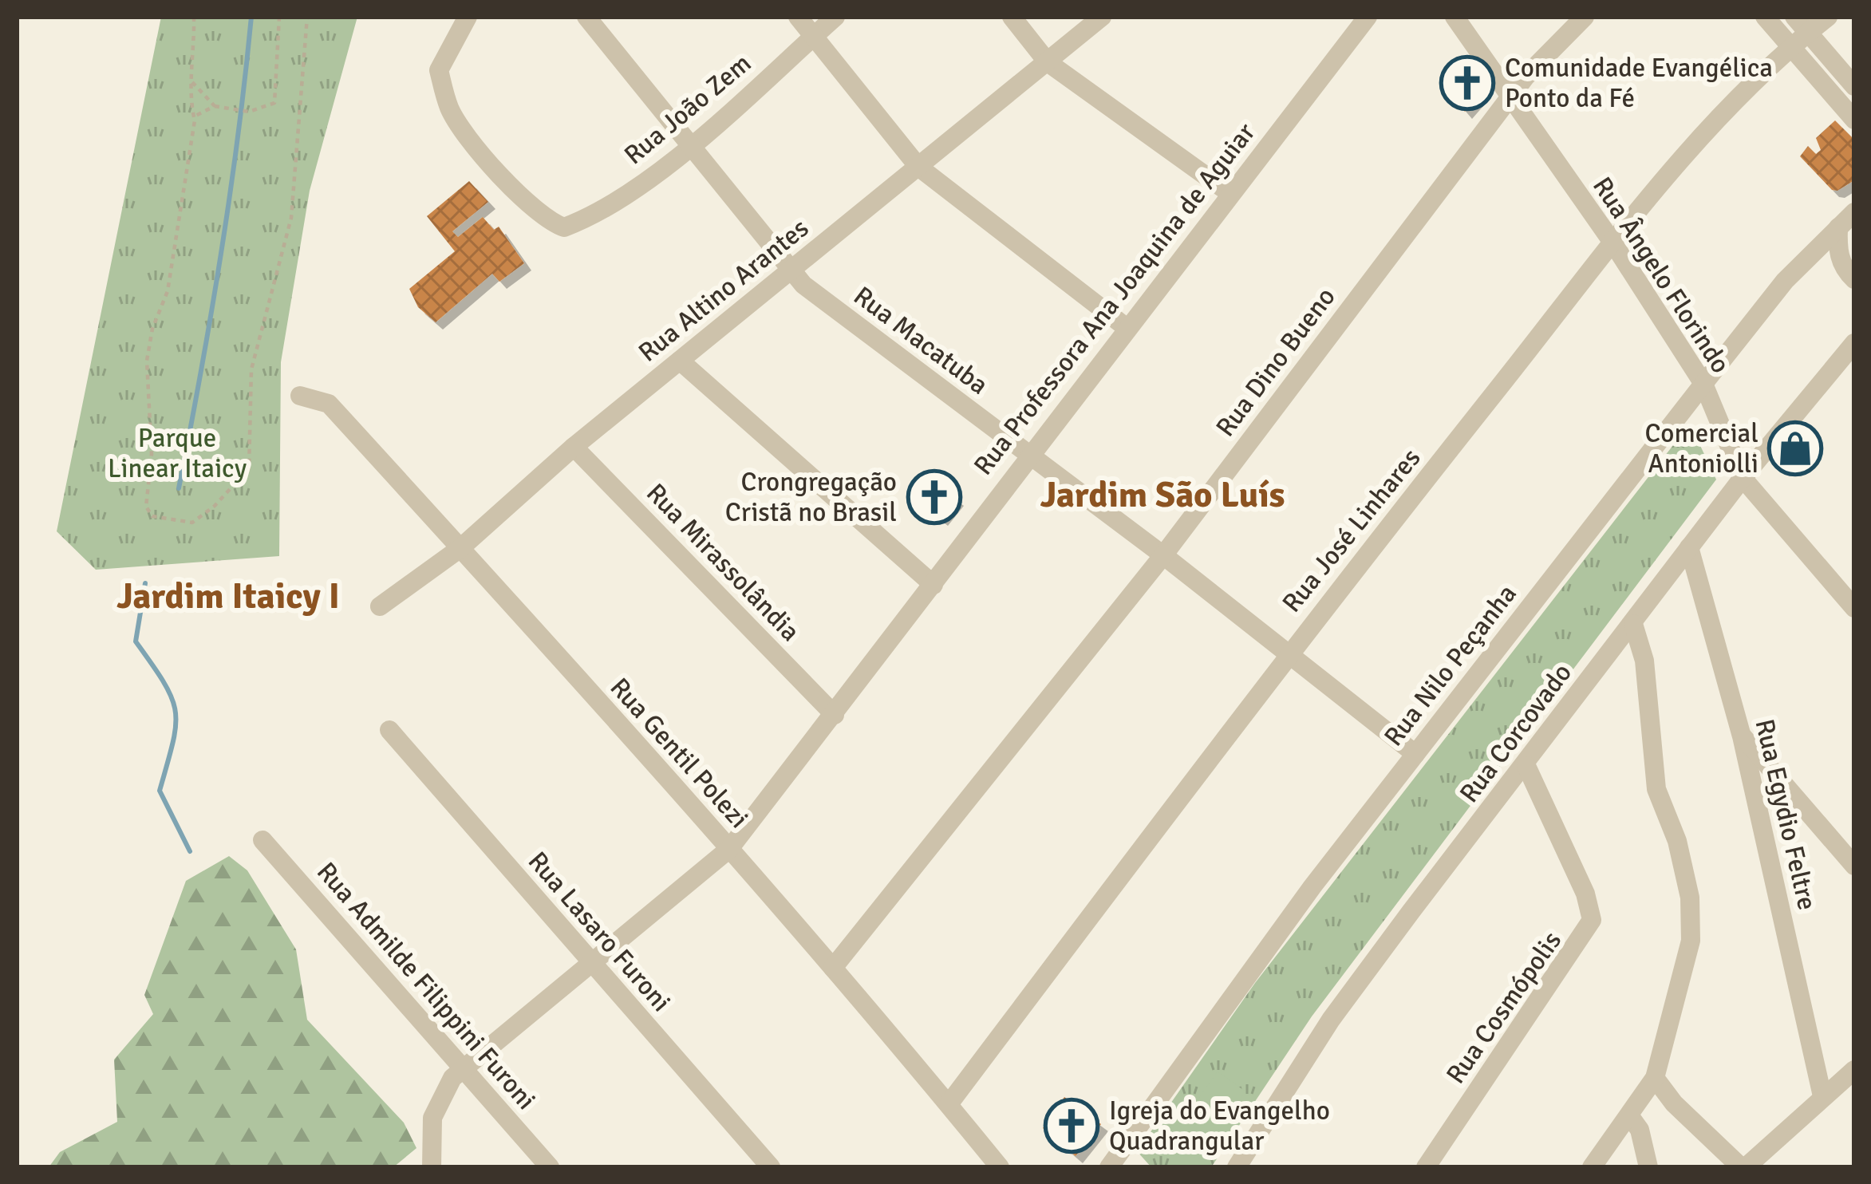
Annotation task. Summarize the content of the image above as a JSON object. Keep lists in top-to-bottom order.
{
  "streets": {
    "street": [
      "Rua João Zem",
      "Rua Ângelo Florindo",
      "Rua Altino Arantes",
      "Rua Professora Ana Joaquina de Aguiar",
      "Rua Macatuba",
      "Rua Dino Bueno",
      "Rua José Linhares",
      "Rua Mirassolândia",
      "Rua Nilo Peçanha",
      "Rua Corcovado",
      "Rua Gentil Polezi",
      "Rua Egydio Feltre",
      "Rua Lasaro Furoni",
      "Rua Admilde Filippini Furoni",
      "Rua Cosmópolis"
    ]
  },
  "crossings": [
    ["Rua João Zem", "Rua Macatuba"],
    ["Rua Ângelo Florindo", "Rua Dino Bueno"],
    ["Rua Ângelo Florindo", "Rua José Linhares"],
    ["Rua Ângelo Florindo", "Rua Nilo Peçanha"],
    ["Rua Ângelo Florindo", "Rua Corcovado"],
    ["Rua Altino Arantes", "Rua Macatuba"],
    ["Rua Altino Arantes", "Rua Mirassolândia"],
    ["Rua Altino Arantes", "Rua Gentil Polezi"],
    ["Rua Professora Ana Joaquina de Aguiar", "Rua Macatuba"],
    ["Rua Professora Ana Joaquina de Aguiar", "Rua Mirassolândia"],
    ["Rua Professora Ana Joaquina de Aguiar", "Rua Gentil Polezi"],
    ["Rua Professora Ana Joaquina de Aguiar", "Rua Lasaro Furoni"],
    ["Rua Professora Ana Joaquina de Aguiar", "Rua Admilde Filippini Furoni"],
    ["Rua Macatuba", "Rua Dino Bueno"],
    ["Rua Macatuba", "Rua José Linhares"],
    ["Rua Macatuba", "Rua Nilo Peçanha"],
    ["Rua Dino Bueno", "Rua Gentil Polezi"],
    ["Rua José Linhares", "Rua Gentil Polezi"],
    ["Rua Corcovado", "Rua Egydio Feltre"],
    ["Rua Corcovado", "Rua Cosmópolis"]
  ],
  "districts": ["Jardim São Luís", "Jardim Itaicy I"],
  "parks": ["Parque Linear Itaicy"],
  "places": {
    "church": ["Comunidade Evangélica Ponto da Fé", "Crongregação Cristã no Brasil", "Igreja do Evangelho Quadrangular"],
    "shop": ["Comercial Antoniolli"]
  }
}
